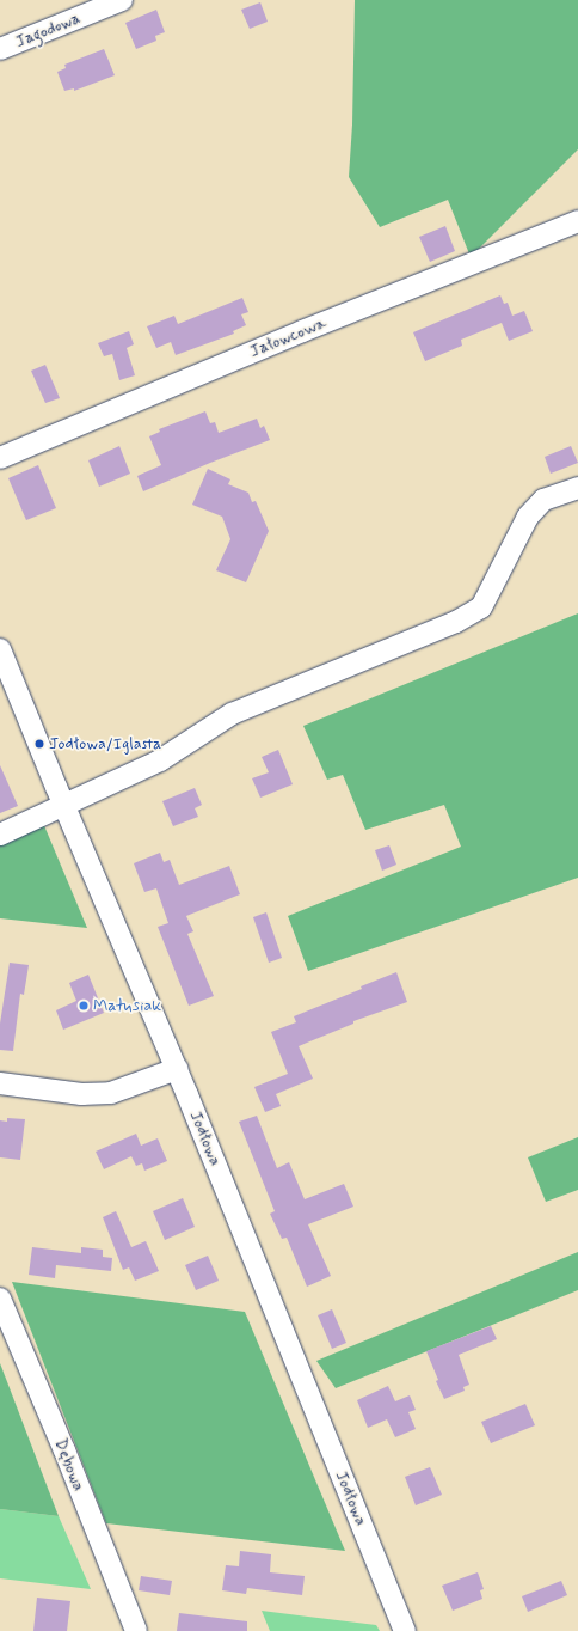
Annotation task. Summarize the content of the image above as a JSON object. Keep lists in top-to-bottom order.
{
  "streets": {
    "street": [
      "Jagodowa",
      "Jałowcowa",
      "Jodłowa",
      "Dębowa"
    ]
  },
  "places": ["Jodłowa/Iglasta", "Matusiak"]
}
